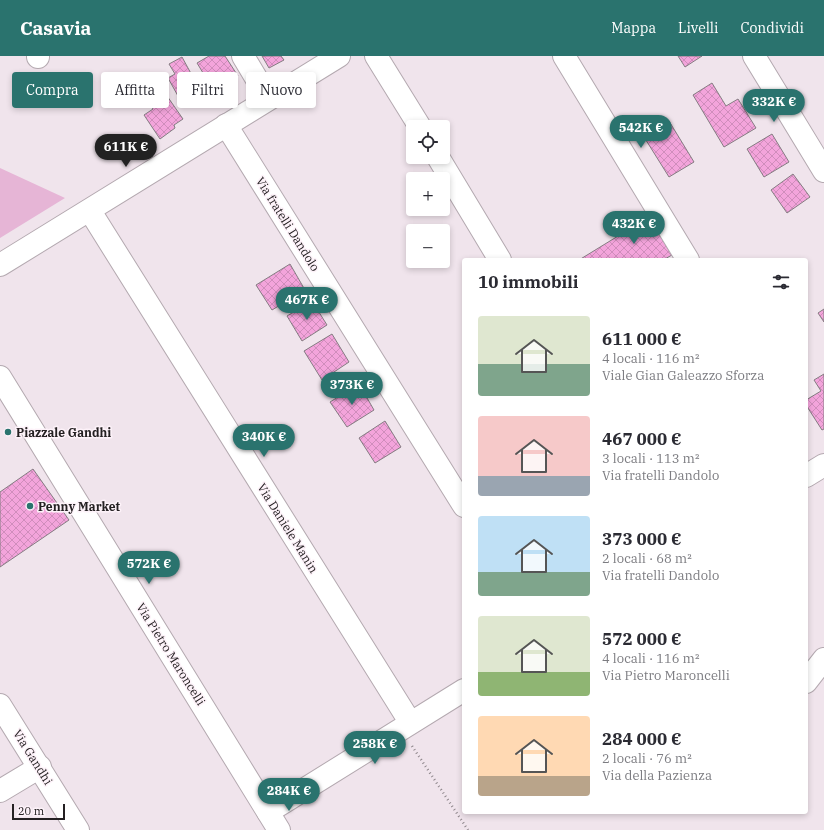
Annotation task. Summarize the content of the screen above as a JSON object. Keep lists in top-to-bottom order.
{
  "streets": {
    "street": [
      "Via fratelli Dandolo",
      "Via Daniele Manin",
      "Via Pietro Maroncelli",
      "Via Gandhi"
    ]
  },
  "places": ["Piazzale Gandhi", "Penny Market"],
  "scale_bar": "20 m",
  "page": {
    "header": "Casavia",
    "nav": ["Mappa", "Livelli", "Condividi"],
    "chip": [
      "Compra",
      "Affitta",
      "Filtri",
      "Nuovo"
    ],
    "price": [
      "332K €",
      "542K €",
      "611K €",
      "432K €",
      "467K €",
      "373K €",
      "340K €",
      "572K €",
      "258K €",
      "284K €"
    ],
    "map_buttons": ["+", "−"],
    "heading": "10 immobili",
    "list": [
      {
        "name": "611 000 €",
        "note": "4 locali · 116 m² · Viale Gian Galeazzo Sforza"
      },
      {
        "name": "467 000 €",
        "note": "3 locali · 113 m² · Via fratelli Dandolo"
      },
      {
        "name": "373 000 €",
        "note": "2 locali · 68 m² · Via fratelli Dandolo"
      },
      {
        "name": "572 000 €",
        "note": "4 locali · 116 m² · Via Pietro Maroncelli"
      },
      {
        "name": "284 000 €",
        "note": "2 locali · 76 m² · Via della Pazienza"
      }
    ],
    "scale": "20 m"
  }
}
